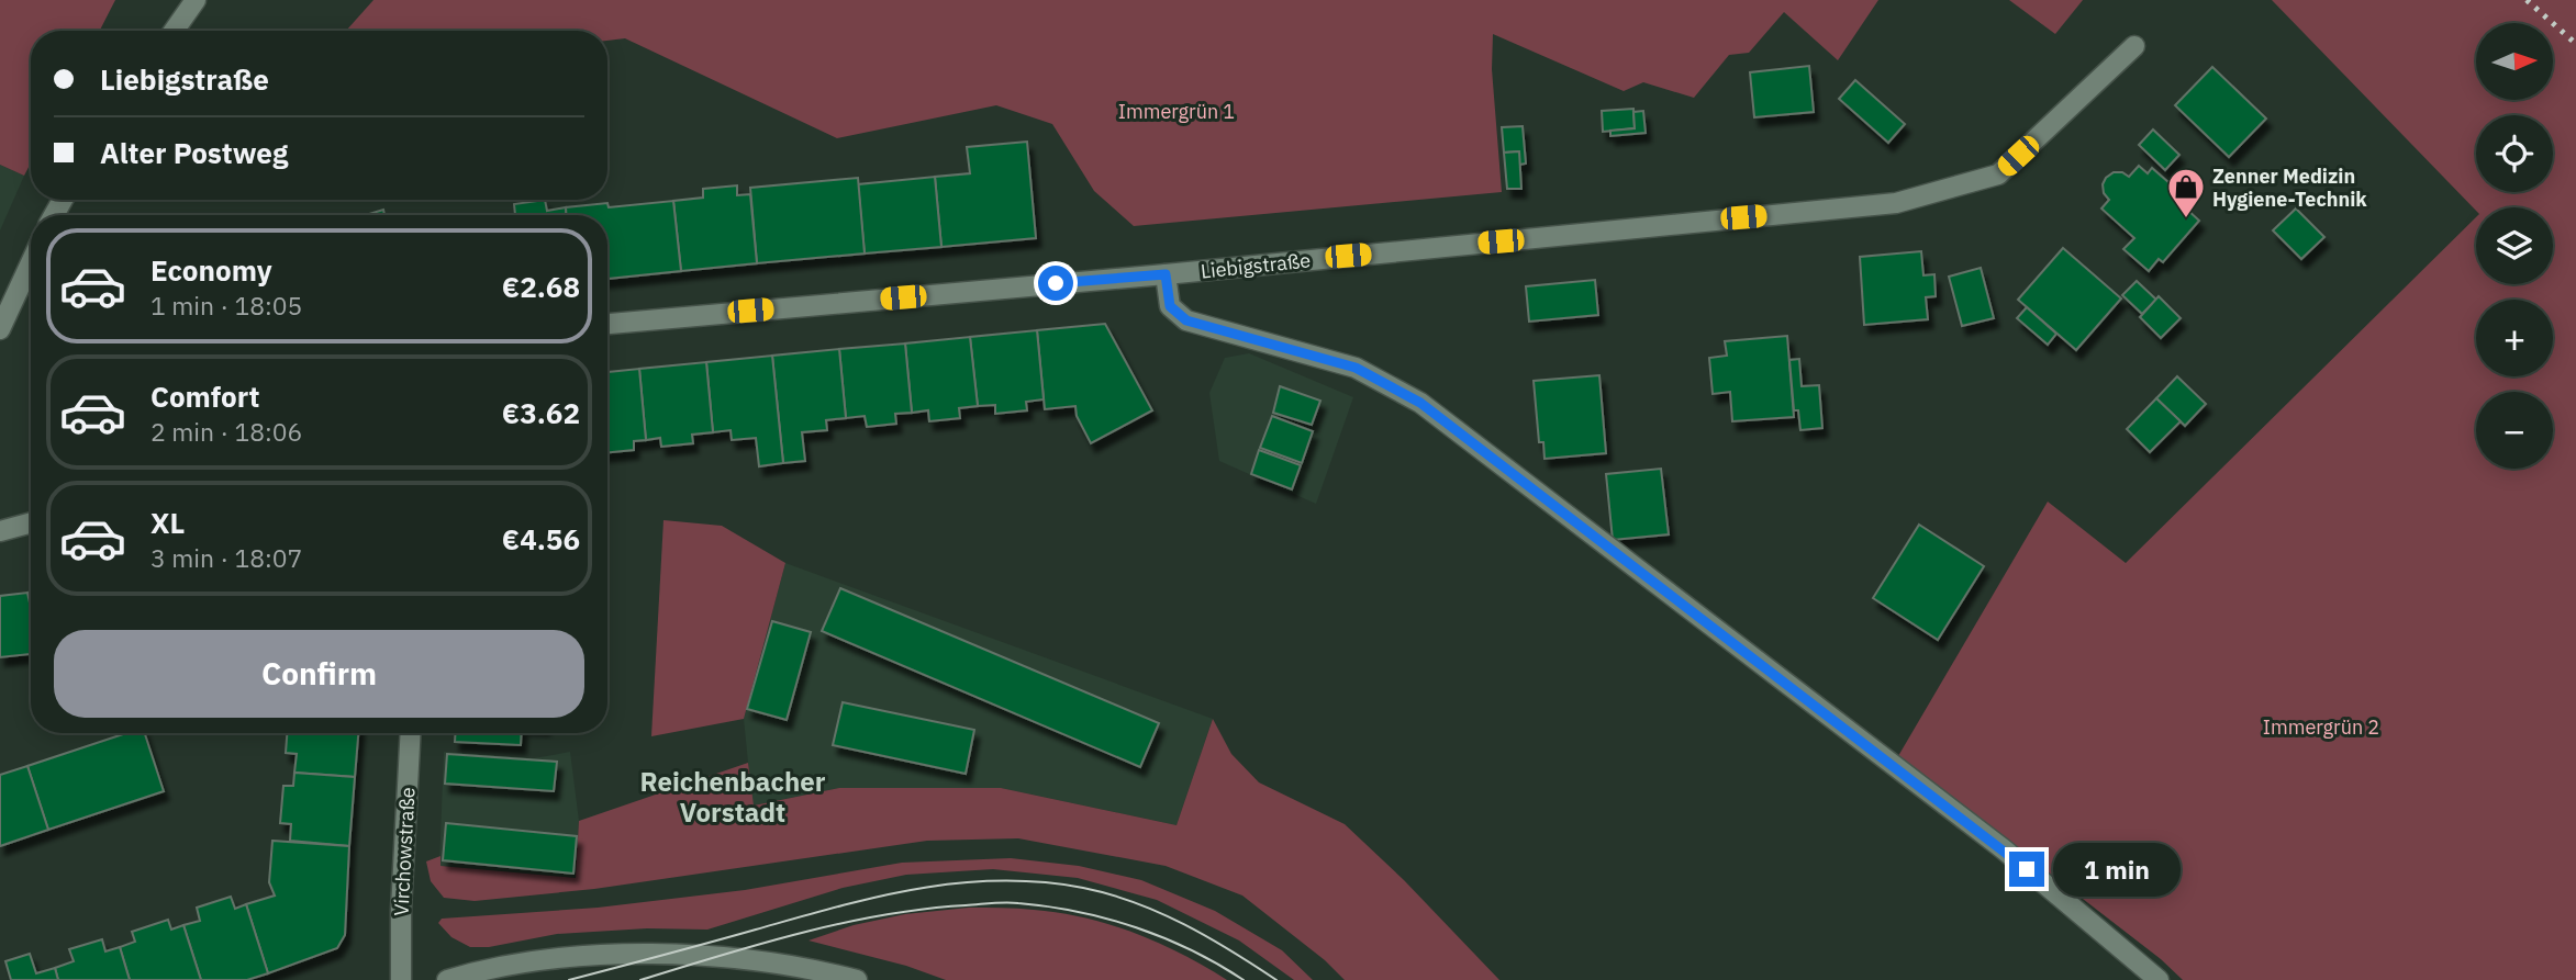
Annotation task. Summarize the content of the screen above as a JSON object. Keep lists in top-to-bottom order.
{
  "streets": {
    "street": ["Liebigstraße", "Virchowstraße"]
  },
  "districts": ["Reichenbacher Vorstadt"],
  "parks": ["Immergrün 1", "Immergrün 2"],
  "places": {
    "shop": ["Zenner Medizin Hygiene-Technik"]
  },
  "north": "right",
  "page": {
    "map_buttons": ["+", "−"],
    "banner": ["Liebigstraße", "Alter Postweg"],
    "list": [
      {
        "name": "Economy",
        "note": "1 min · 18:05",
        "value": "€2.68"
      },
      {
        "name": "Comfort",
        "note": "2 min · 18:06",
        "value": "€3.62"
      },
      {
        "name": "XL",
        "note": "3 min · 18:07",
        "value": "€4.56"
      }
    ],
    "buttons": "Confirm",
    "bubble": "1 min"
  }
}
